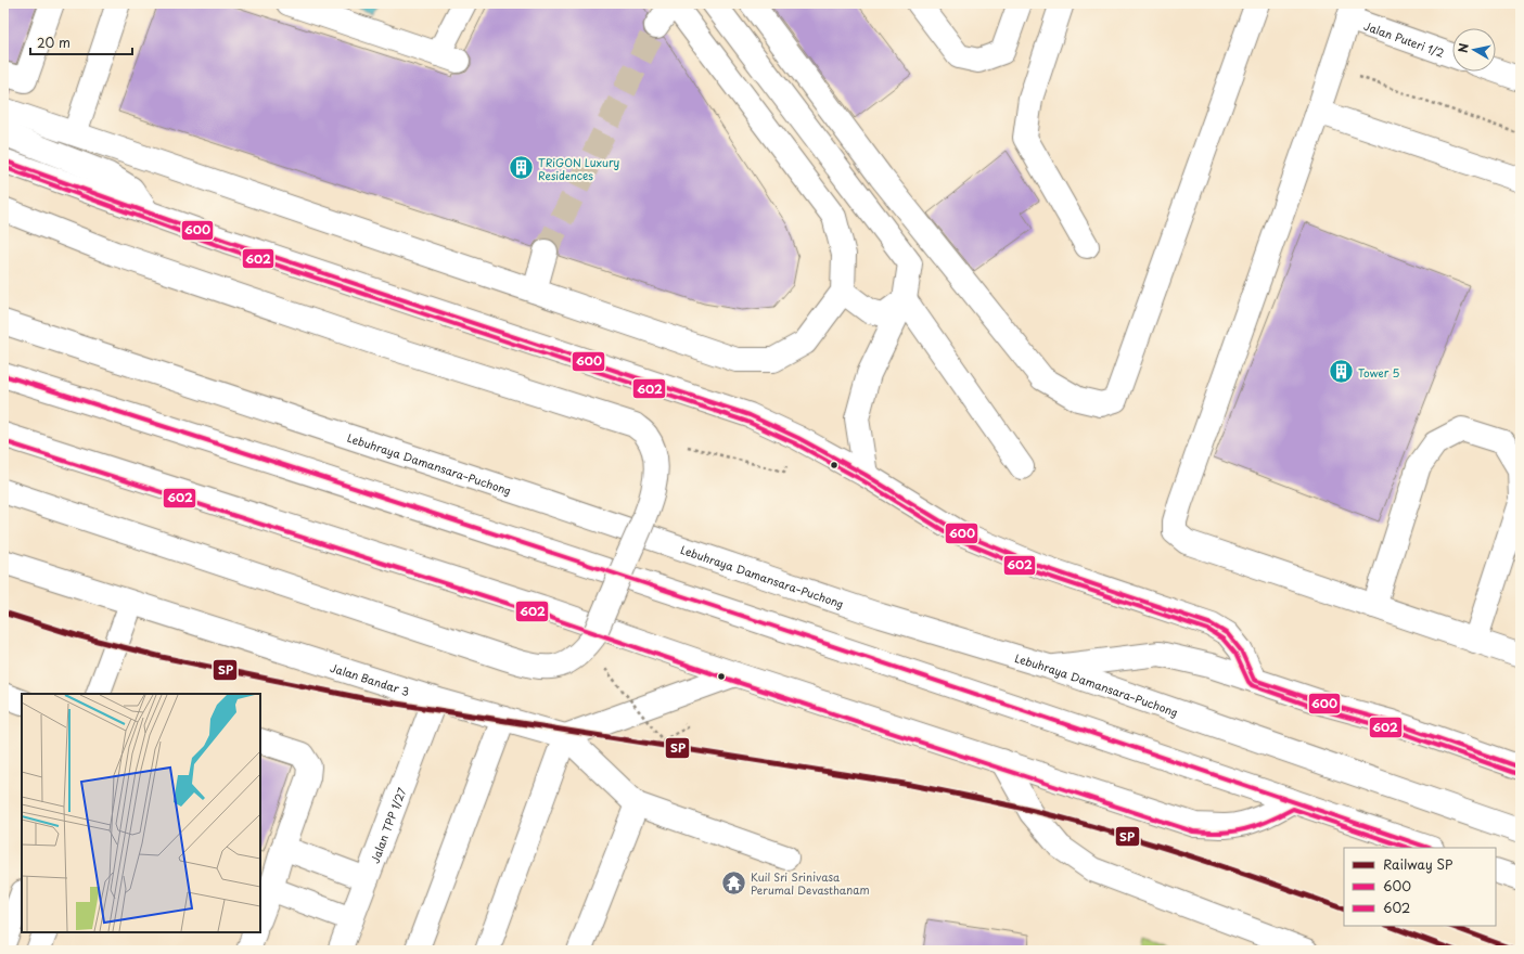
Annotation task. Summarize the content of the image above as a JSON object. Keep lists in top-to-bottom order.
{
  "streets": {
    "main road": [
      "Jalan Puteri 1/2",
      "Lebuhraya Damansara–Puchong",
      "Jalan Bandar 3",
      "Jalan TPP 1/27"
    ]
  },
  "crossings": [
    ["Jalan Bandar 3", "Jalan TPP 1/27"]
  ],
  "places": {
    "building": ["TRiGON Luxury Residences", "Tower 5"],
    "temple": ["Kuil Sri Srinivasa Perumal Devasthanam"]
  },
  "lines": ["transit line 600", "transit line 602", "rail line SP"],
  "legend": ["Railway SP", "600", "602"],
  "scale_bar": "20 m",
  "north": "left"
}
